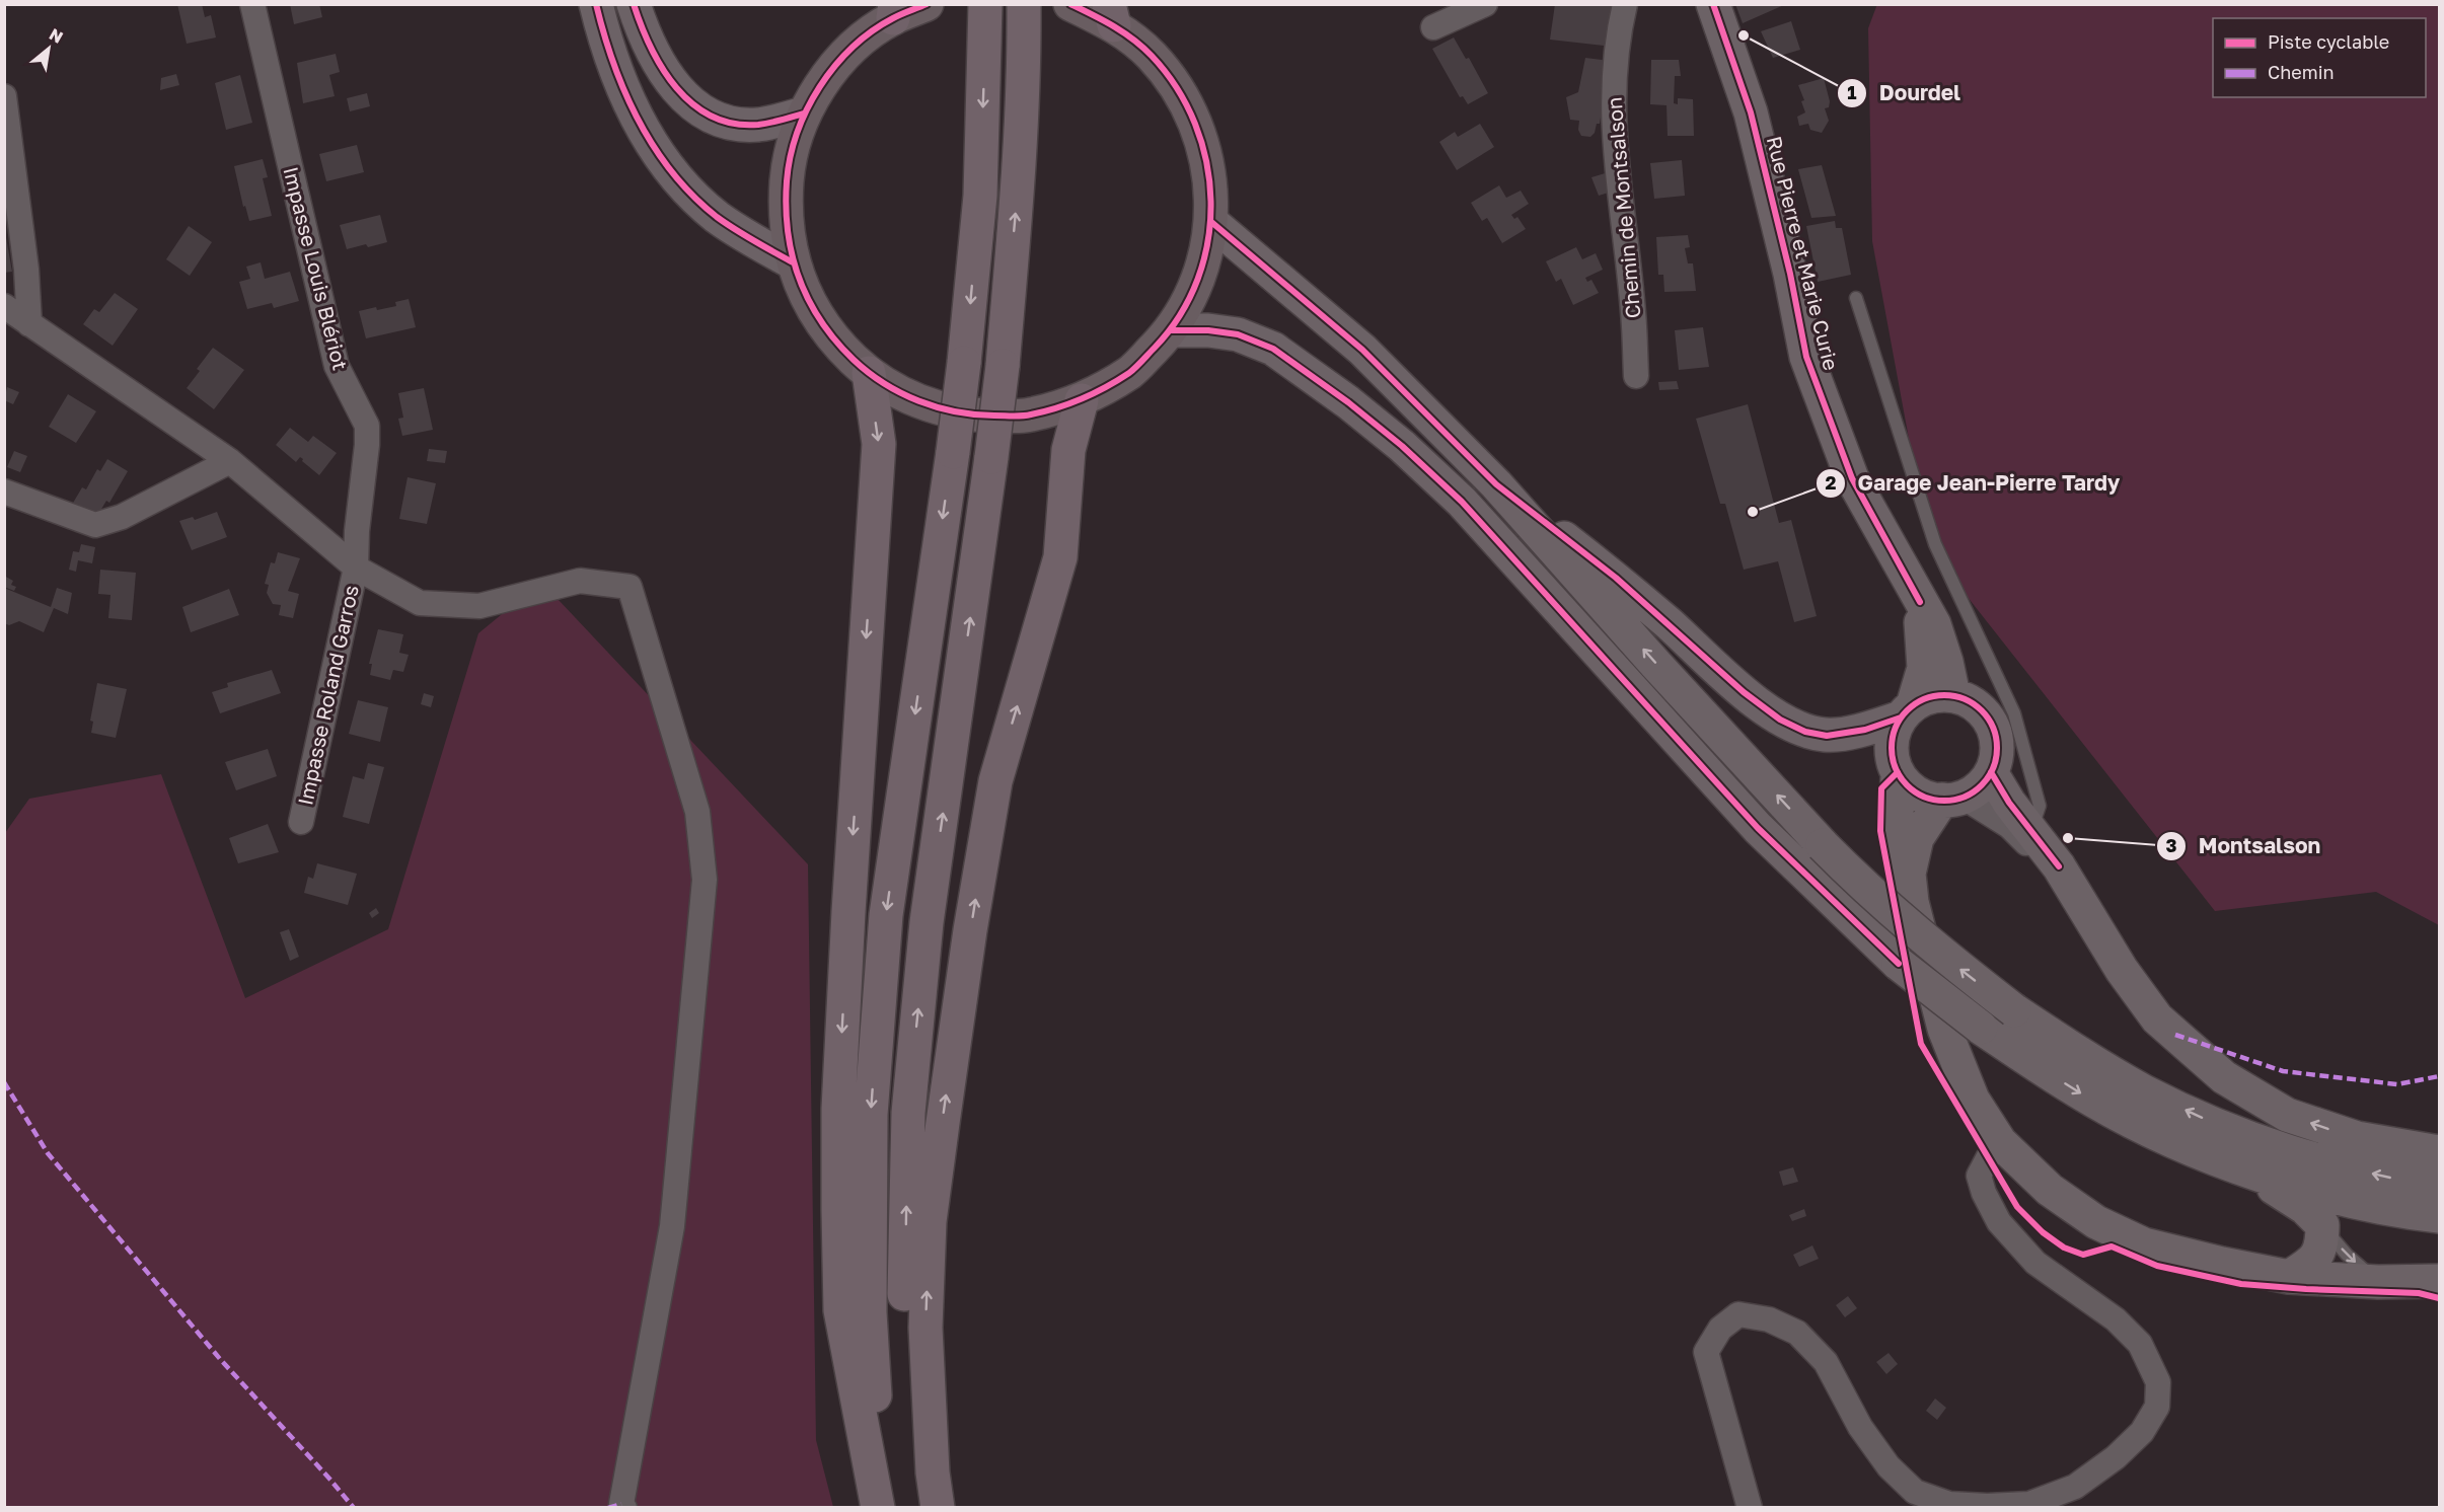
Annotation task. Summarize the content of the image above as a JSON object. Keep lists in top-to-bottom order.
{
  "streets": {
    "main road": ["Rue Pierre et Marie Curie"],
    "street": ["Chemin de Montsalson", "Impasse Louis Blériot", "Impasse Roland Garros"]
  },
  "crossings": [
    ["Impasse Louis Blériot", "Impasse Roland Garros"]
  ],
  "places": ["Dourdel", "Garage Jean-Pierre Tardy", "Montsalson"],
  "legend": ["Piste cyclable", "Chemin"],
  "north": "top right"
}
